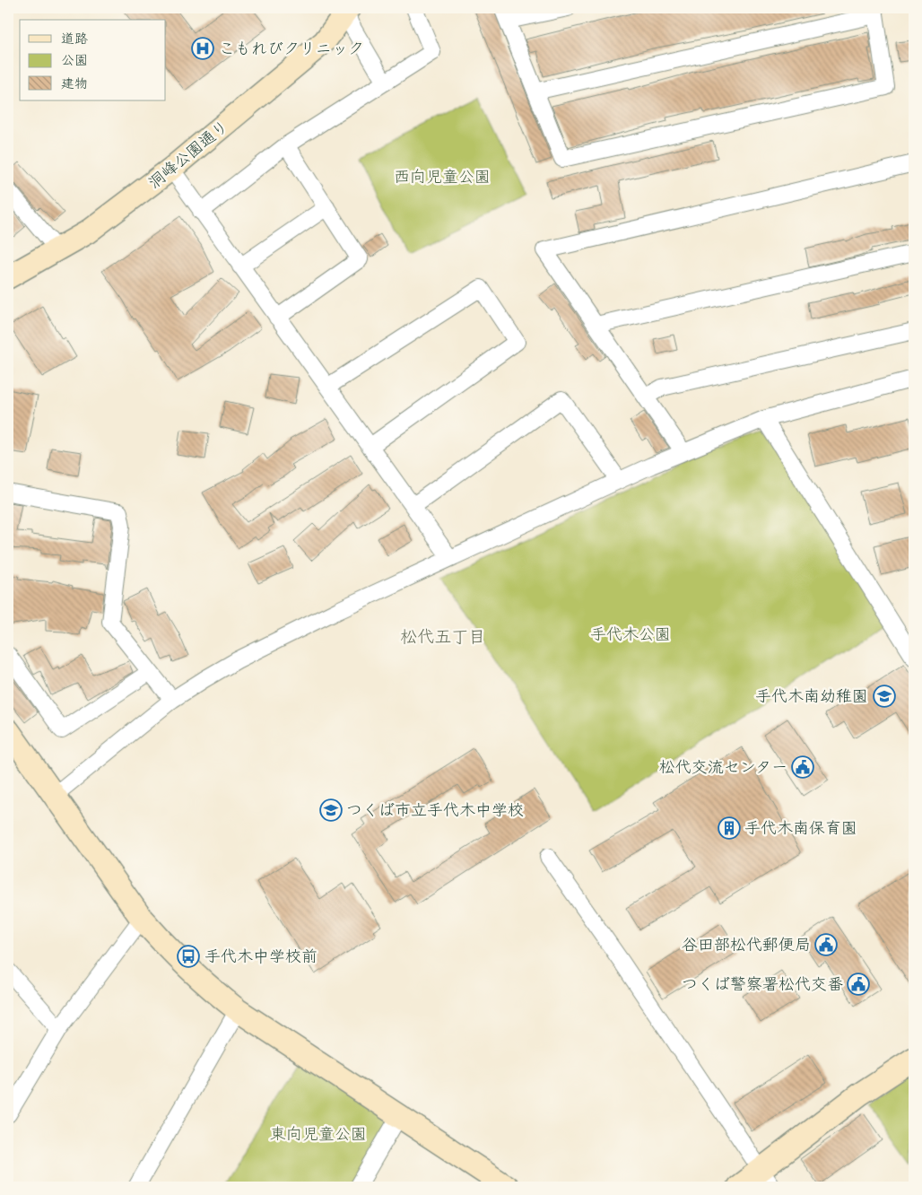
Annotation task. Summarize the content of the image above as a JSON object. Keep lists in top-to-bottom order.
{
  "streets": {
    "street": ["洞峰公園通り"]
  },
  "districts": ["松代五丁目"],
  "parks": ["西向児童公園", "手代木公園", "東向児童公園"],
  "places": {
    "hospital": ["こもれびクリニック"],
    "school or university": ["手代木南幼稚園", "つくば市立手代木中学校"],
    "public building": ["松代交流センター", "谷田部松代郵便局", "つくば警察署松代交番"],
    "building": ["手代木南保育園"],
    "bus stop": ["手代木中学校前"]
  },
  "legend": ["道路", "公園", "建物"]
}
